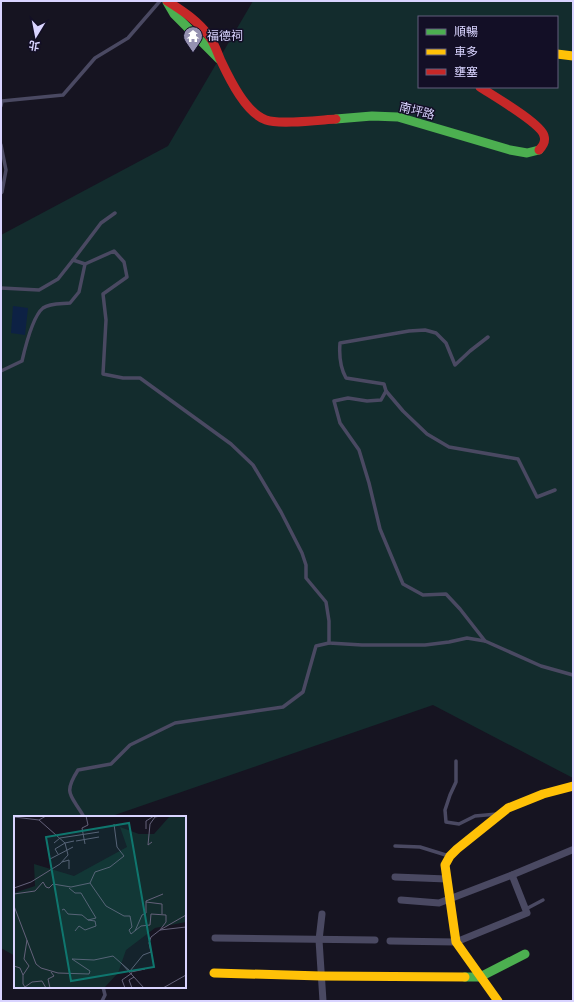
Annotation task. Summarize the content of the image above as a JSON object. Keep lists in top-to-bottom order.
{
  "streets": {
    "street": ["南坪路"]
  },
  "places": {
    "temple": ["福德祠"]
  },
  "legend": ["順暢", "車多", "壅塞"],
  "north": "bottom"
}
